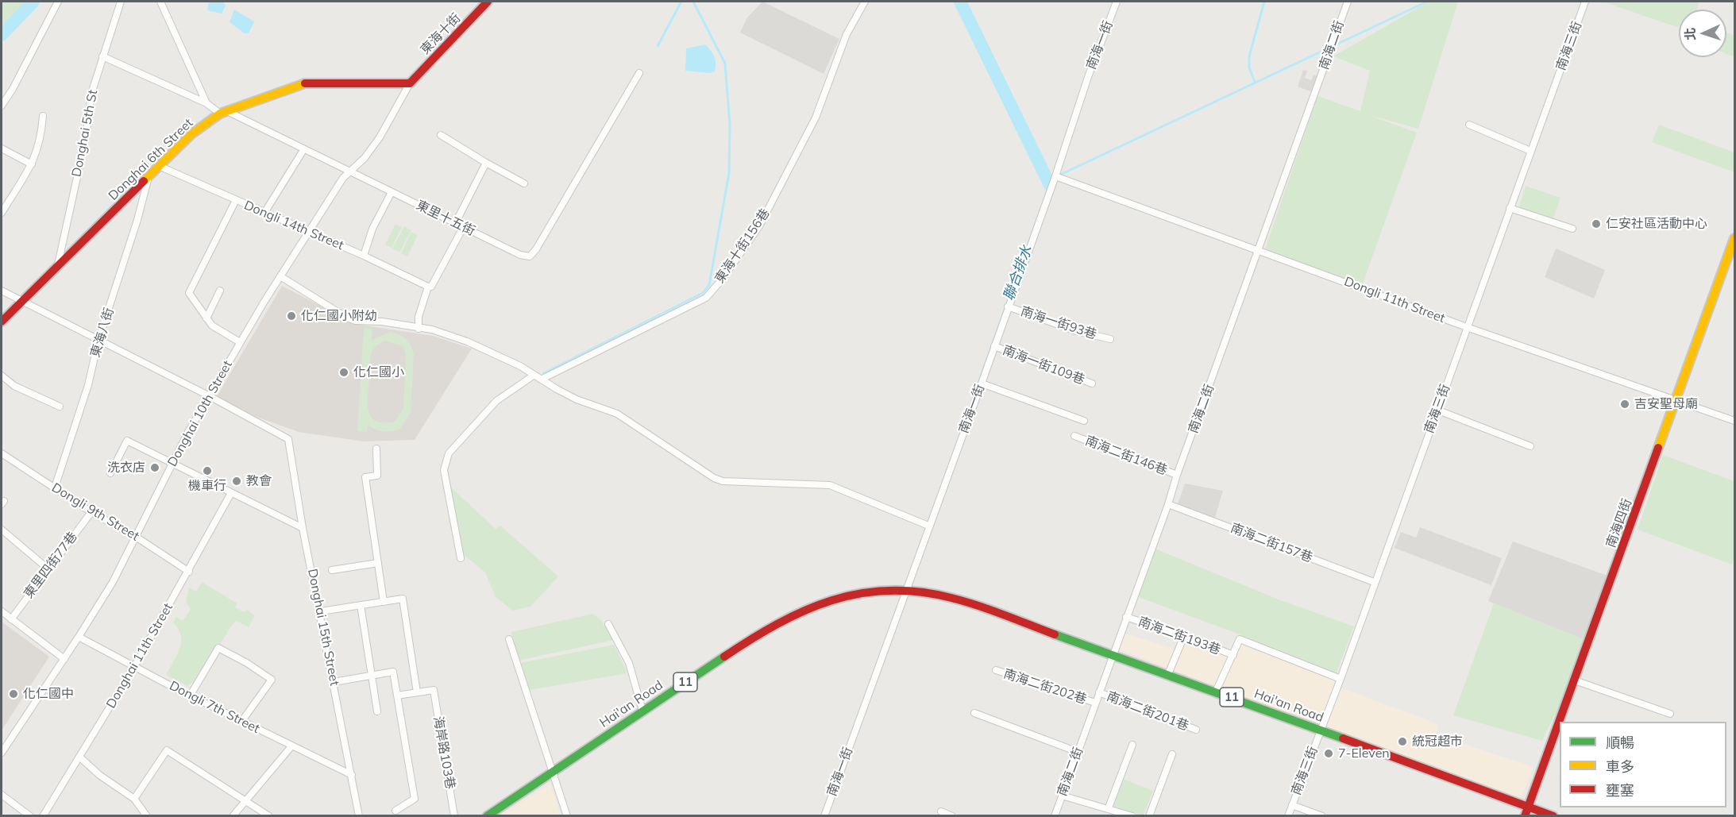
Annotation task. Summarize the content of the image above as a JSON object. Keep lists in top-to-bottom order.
{
  "streets": {
    "street": [
      "東海十街",
      "南海一街",
      "南海二街",
      "南海三街",
      "Donghai 5th St",
      "Donghai 6th Street",
      "東里十五街",
      "Dongli 14th Street",
      "東海十街156巷",
      "Dongli 11th Street",
      "南海一街93巷",
      "東海八街",
      "南海一街109巷",
      "Donghai 10th Street",
      "南海二街146巷",
      "Dongli 9th Street",
      "南海四街",
      "南海二街157巷",
      "東里四街77巷",
      "Donghai 15th Street",
      "南海二街193巷",
      "Donghai 11th Street",
      "11",
      "南海二街202巷",
      "Hai'an Road",
      "Dongli 7th Street",
      "南海二街201巷",
      "海岸路103巷"
    ]
  },
  "crossings": [
    ["東海十街", "Donghai 6th Street"],
    ["東海十街", "Donghai 10th Street"],
    ["南海一街", "Dongli 11th Street"],
    ["南海一街", "南海一街93巷"],
    ["南海一街", "南海一街109巷"],
    ["南海一街", "Hai'an Road"],
    ["南海二街", "Dongli 11th Street"],
    ["南海二街", "南海二街146巷"],
    ["南海二街", "南海二街157巷"],
    ["南海二街", "南海二街193巷"],
    ["南海二街", "南海二街202巷"],
    ["南海二街", "Hai'an Road"],
    ["南海二街", "南海二街201巷"],
    ["南海三街", "Dongli 11th Street"],
    ["南海三街", "南海二街157巷"],
    ["南海三街", "Hai'an Road"],
    ["Donghai 5th St", "Donghai 6th Street"],
    ["Donghai 5th St", "東里十五街"],
    ["Donghai 6th Street", "東里十五街"],
    ["Donghai 6th Street", "Dongli 14th Street"],
    ["Donghai 6th Street", "東海八街"],
    ["Donghai 6th Street", "Donghai 10th Street"],
    ["東里十五街", "Donghai 10th Street"],
    ["Dongli 14th Street", "Donghai 10th Street"],
    ["Dongli 11th Street", "南海四街"],
    ["東海八街", "Dongli 9th Street"],
    ["Donghai 10th Street", "Dongli 9th Street"],
    ["Donghai 10th Street", "Donghai 15th Street"],
    ["Donghai 10th Street", "Dongli 7th Street"],
    ["Dongli 9th Street", "東里四街77巷"],
    ["Dongli 9th Street", "Donghai 11th Street"],
    ["南海四街", "Hai'an Road"],
    ["Donghai 15th Street", "Dongli 7th Street"],
    ["Donghai 11th Street", "Dongli 7th Street"]
  ],
  "water": ["聯合排水"],
  "places": [
    "仁安社區活動中心",
    "化仁國小附幼",
    "化仁國小",
    "吉安聖母廟",
    "洗衣店",
    "機車行",
    "教會",
    "化仁國中",
    "統冠超市",
    "7-Eleven"
  ],
  "legend": ["順暢", "車多", "壅塞"],
  "north": "left"
}
